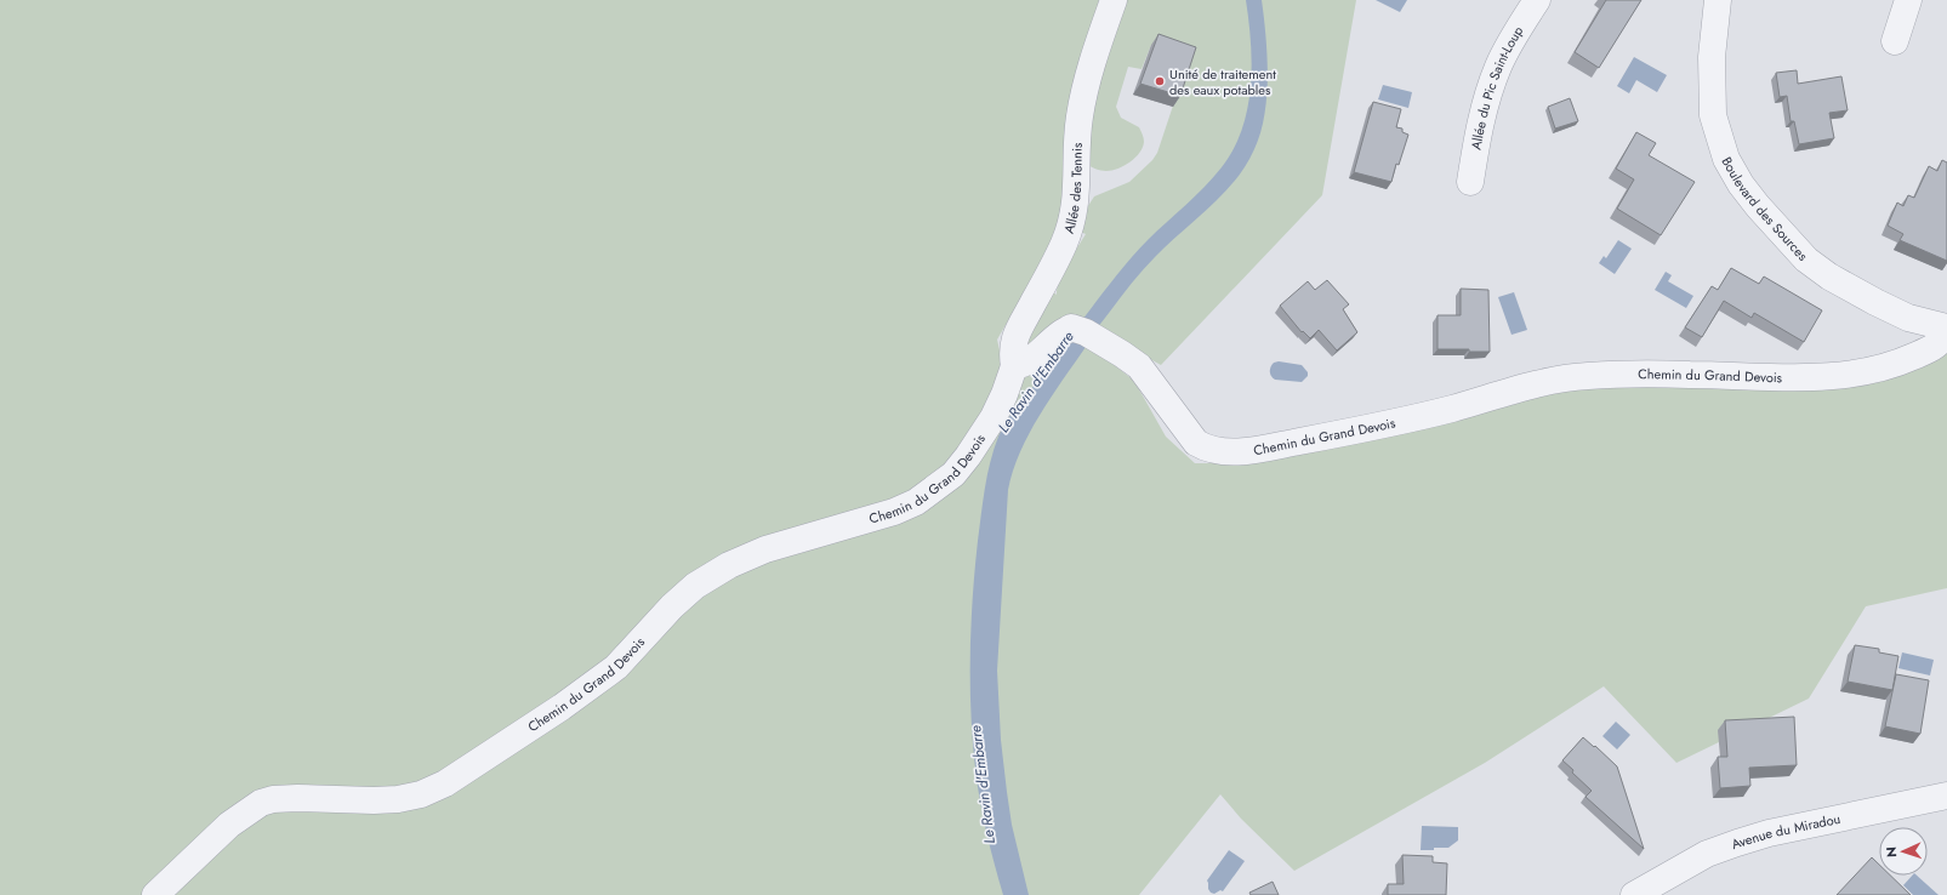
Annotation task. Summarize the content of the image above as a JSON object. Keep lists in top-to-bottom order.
{
  "streets": {
    "street": [
      "Allée du Pic Saint-Loup",
      "Allée des Tennis",
      "Boulevard des Sources",
      "Chemin du Grand Devois",
      "Avenue du Miradou"
    ]
  },
  "crossings": [
    ["Allée des Tennis", "Chemin du Grand Devois"],
    ["Boulevard des Sources", "Chemin du Grand Devois"]
  ],
  "water": ["Le Ravin d'Embarre"],
  "places": ["Unité de traitement des eaux potables"],
  "north": "left"
}
